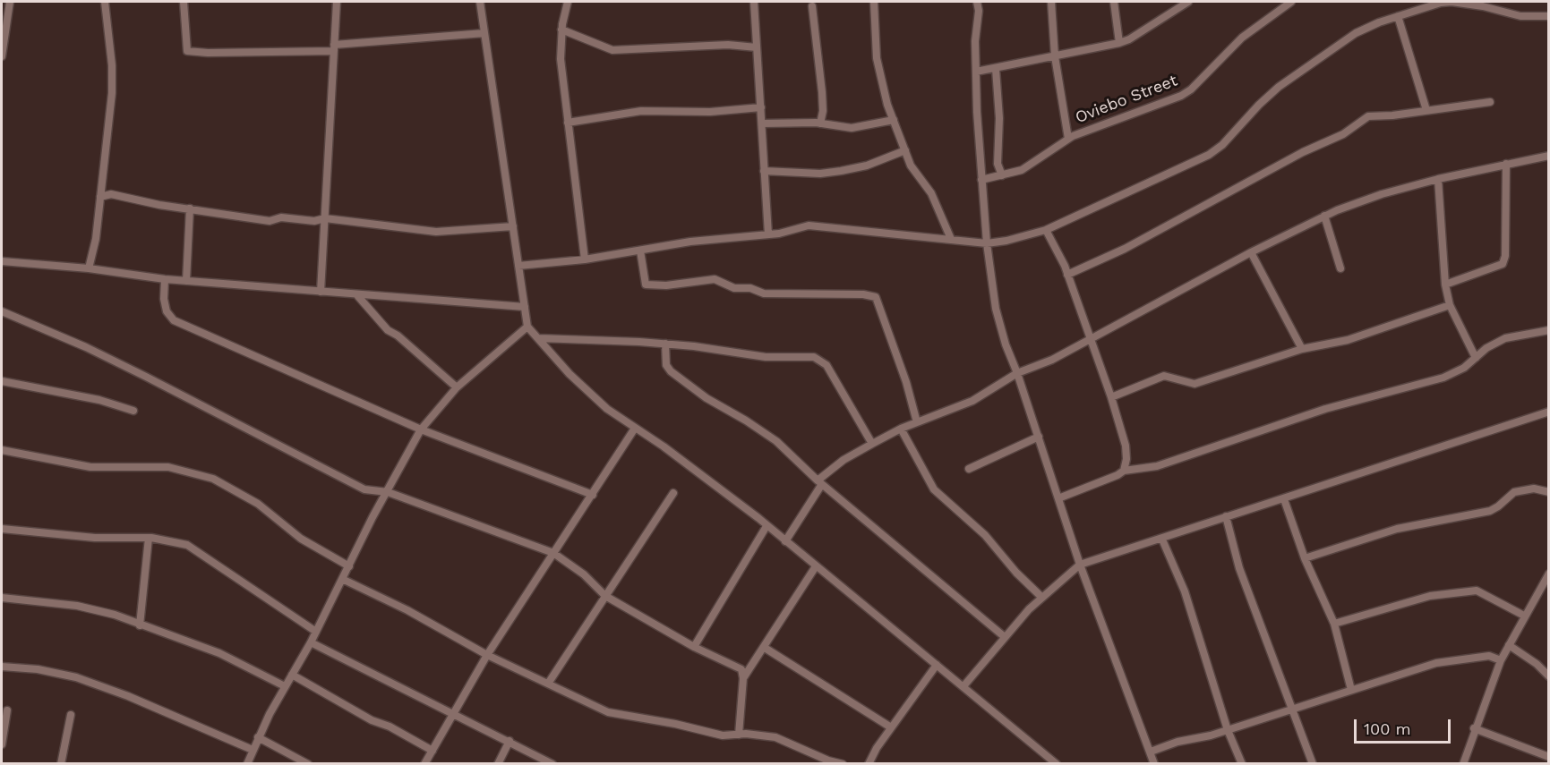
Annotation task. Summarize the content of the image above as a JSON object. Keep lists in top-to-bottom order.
{
  "streets": {
    "street": ["Oviebo Street"]
  },
  "scale_bar": "100 m"
}
